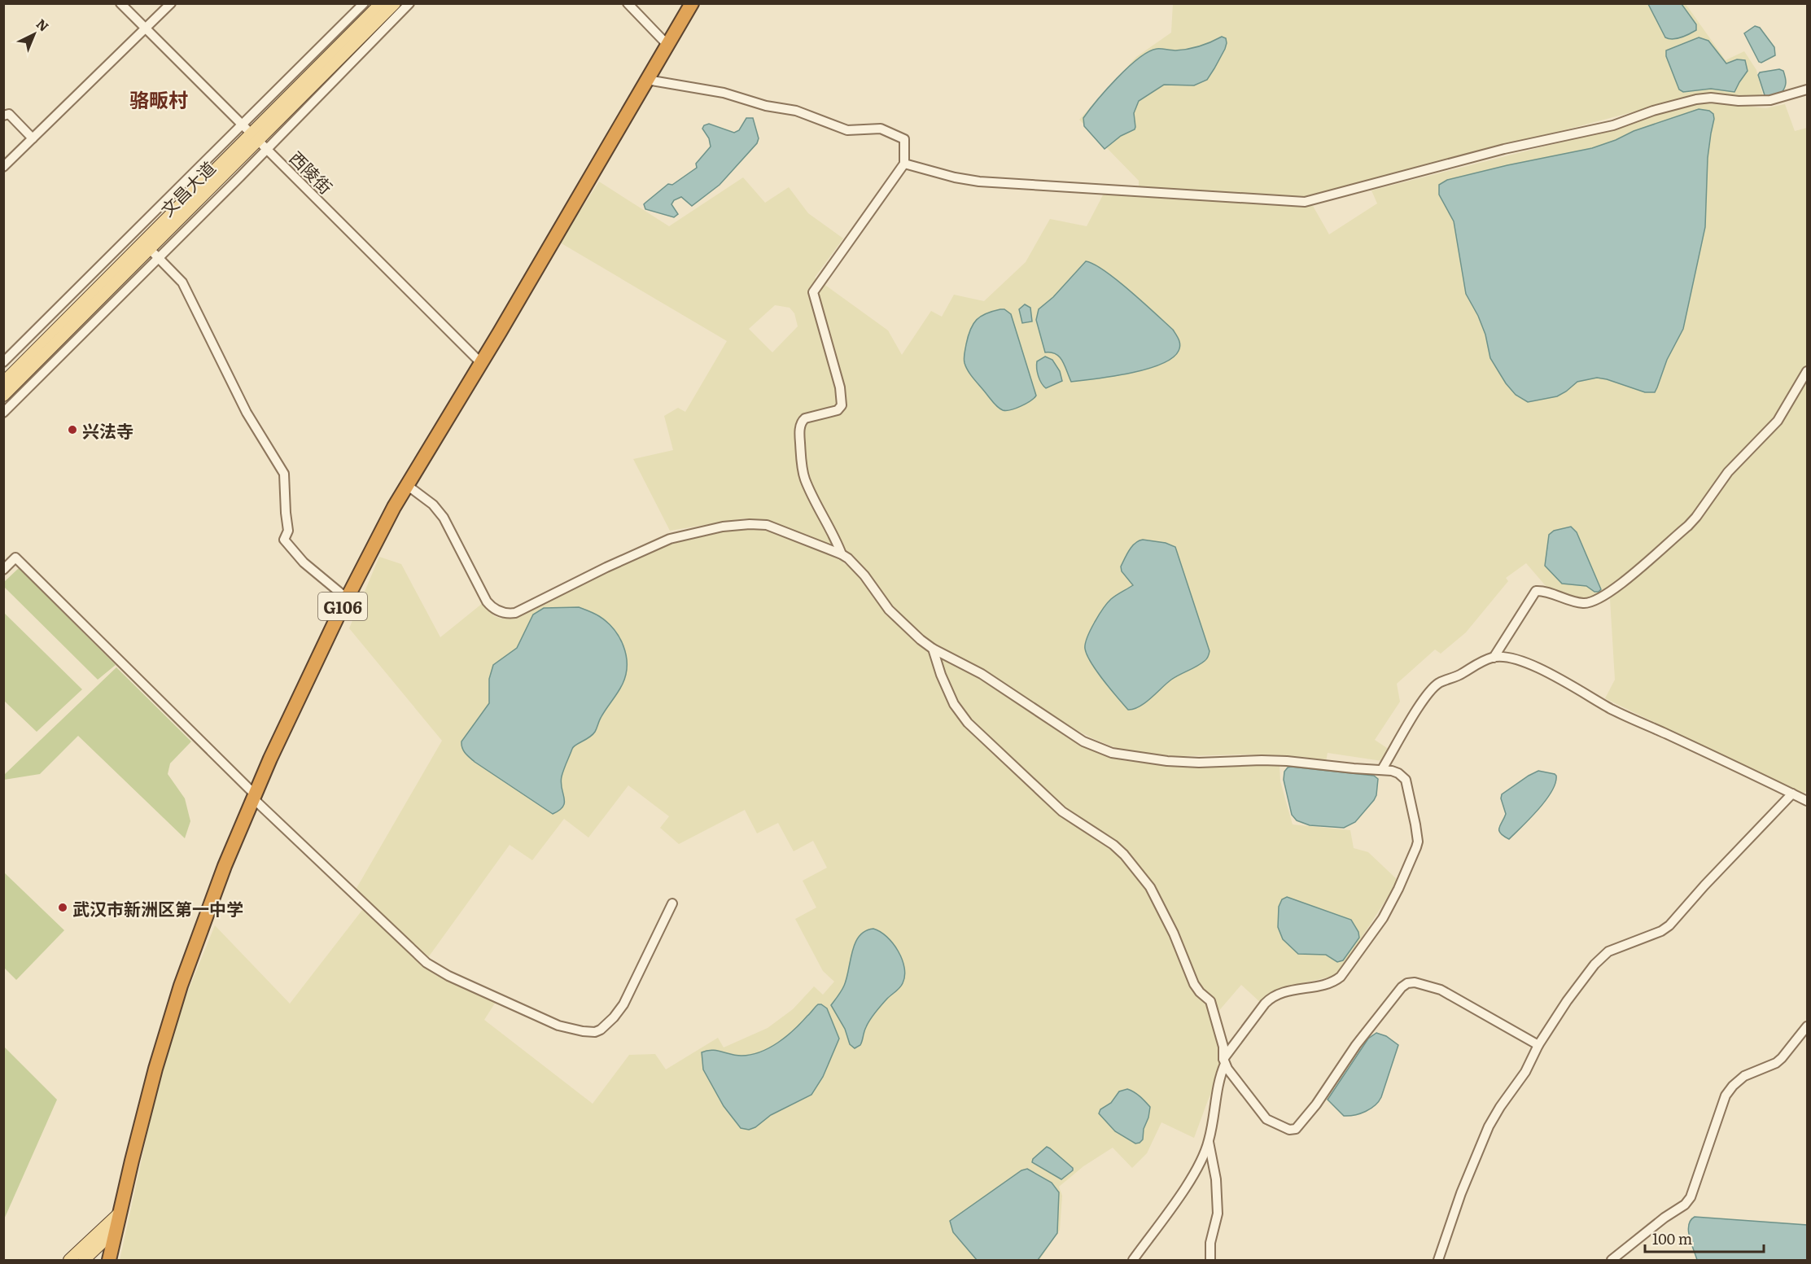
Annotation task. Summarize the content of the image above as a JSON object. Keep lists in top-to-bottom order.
{
  "streets": {
    "highway": ["G106"],
    "main road": ["文昌大道"],
    "street": ["西陵街"]
  },
  "crossings": [
    ["西陵街", "文昌大道"],
    ["西陵街", "G106"]
  ],
  "districts": ["骆畈村"],
  "places": ["兴法寺", "武汉市新洲区第一中学"],
  "scale_bar": "100 m",
  "north": "top right"
}
